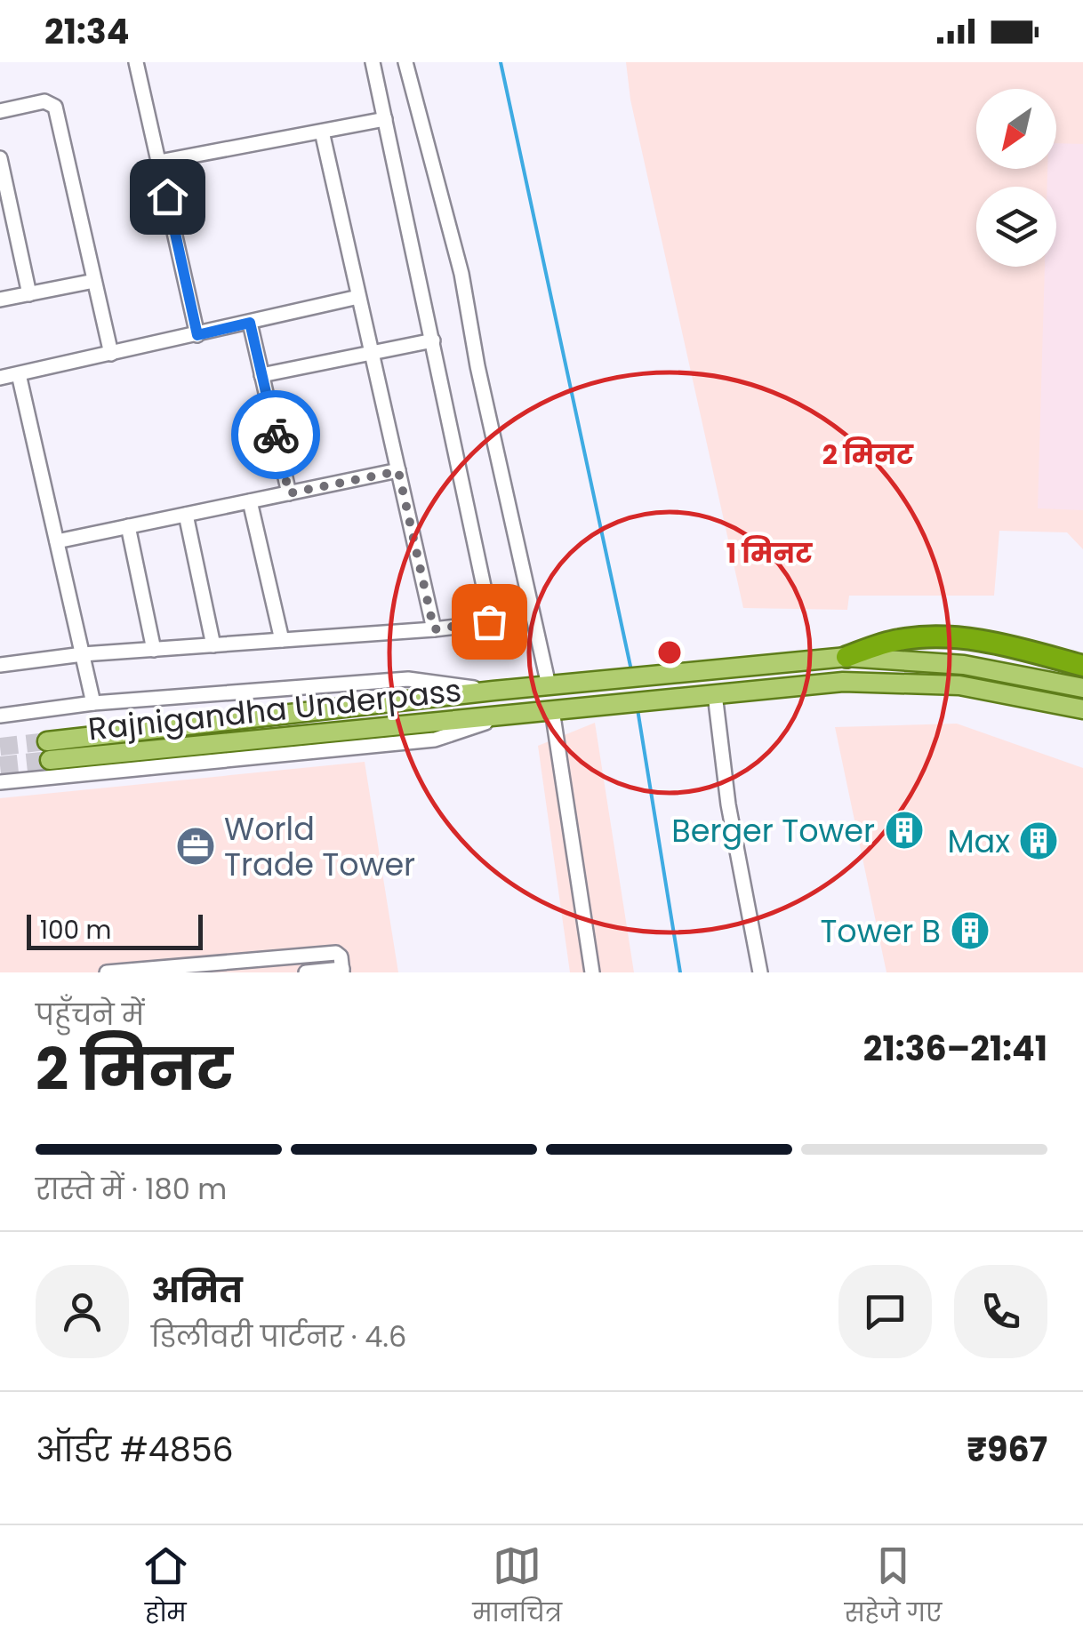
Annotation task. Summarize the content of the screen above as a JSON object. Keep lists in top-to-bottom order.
{
  "streets": {
    "main road": ["Rajnigandha Underpass"]
  },
  "places": {
    "building": ["Berger Tower", "Max", "Tower B"],
    "office": ["World Trade Tower"]
  },
  "scale_bar": "100 m",
  "north": "bottom left",
  "page": {
    "status": "21:34",
    "scale": "100 m",
    "heading": ["2 मिनट", "पहुँचने में", "21:36–21:41"],
    "panel": [
      "अमित",
      "डिलीवरी पार्टनर · 4.6",
      "ऑर्डर #4856",
      "₹967"
    ],
    "bar": "रास्ते में · 180 m",
    "tabs": ["होम", "मानचित्र", "सहेजे गए"]
  },
  "rings": ["2 मिनट", "1 मिनट"]
}
